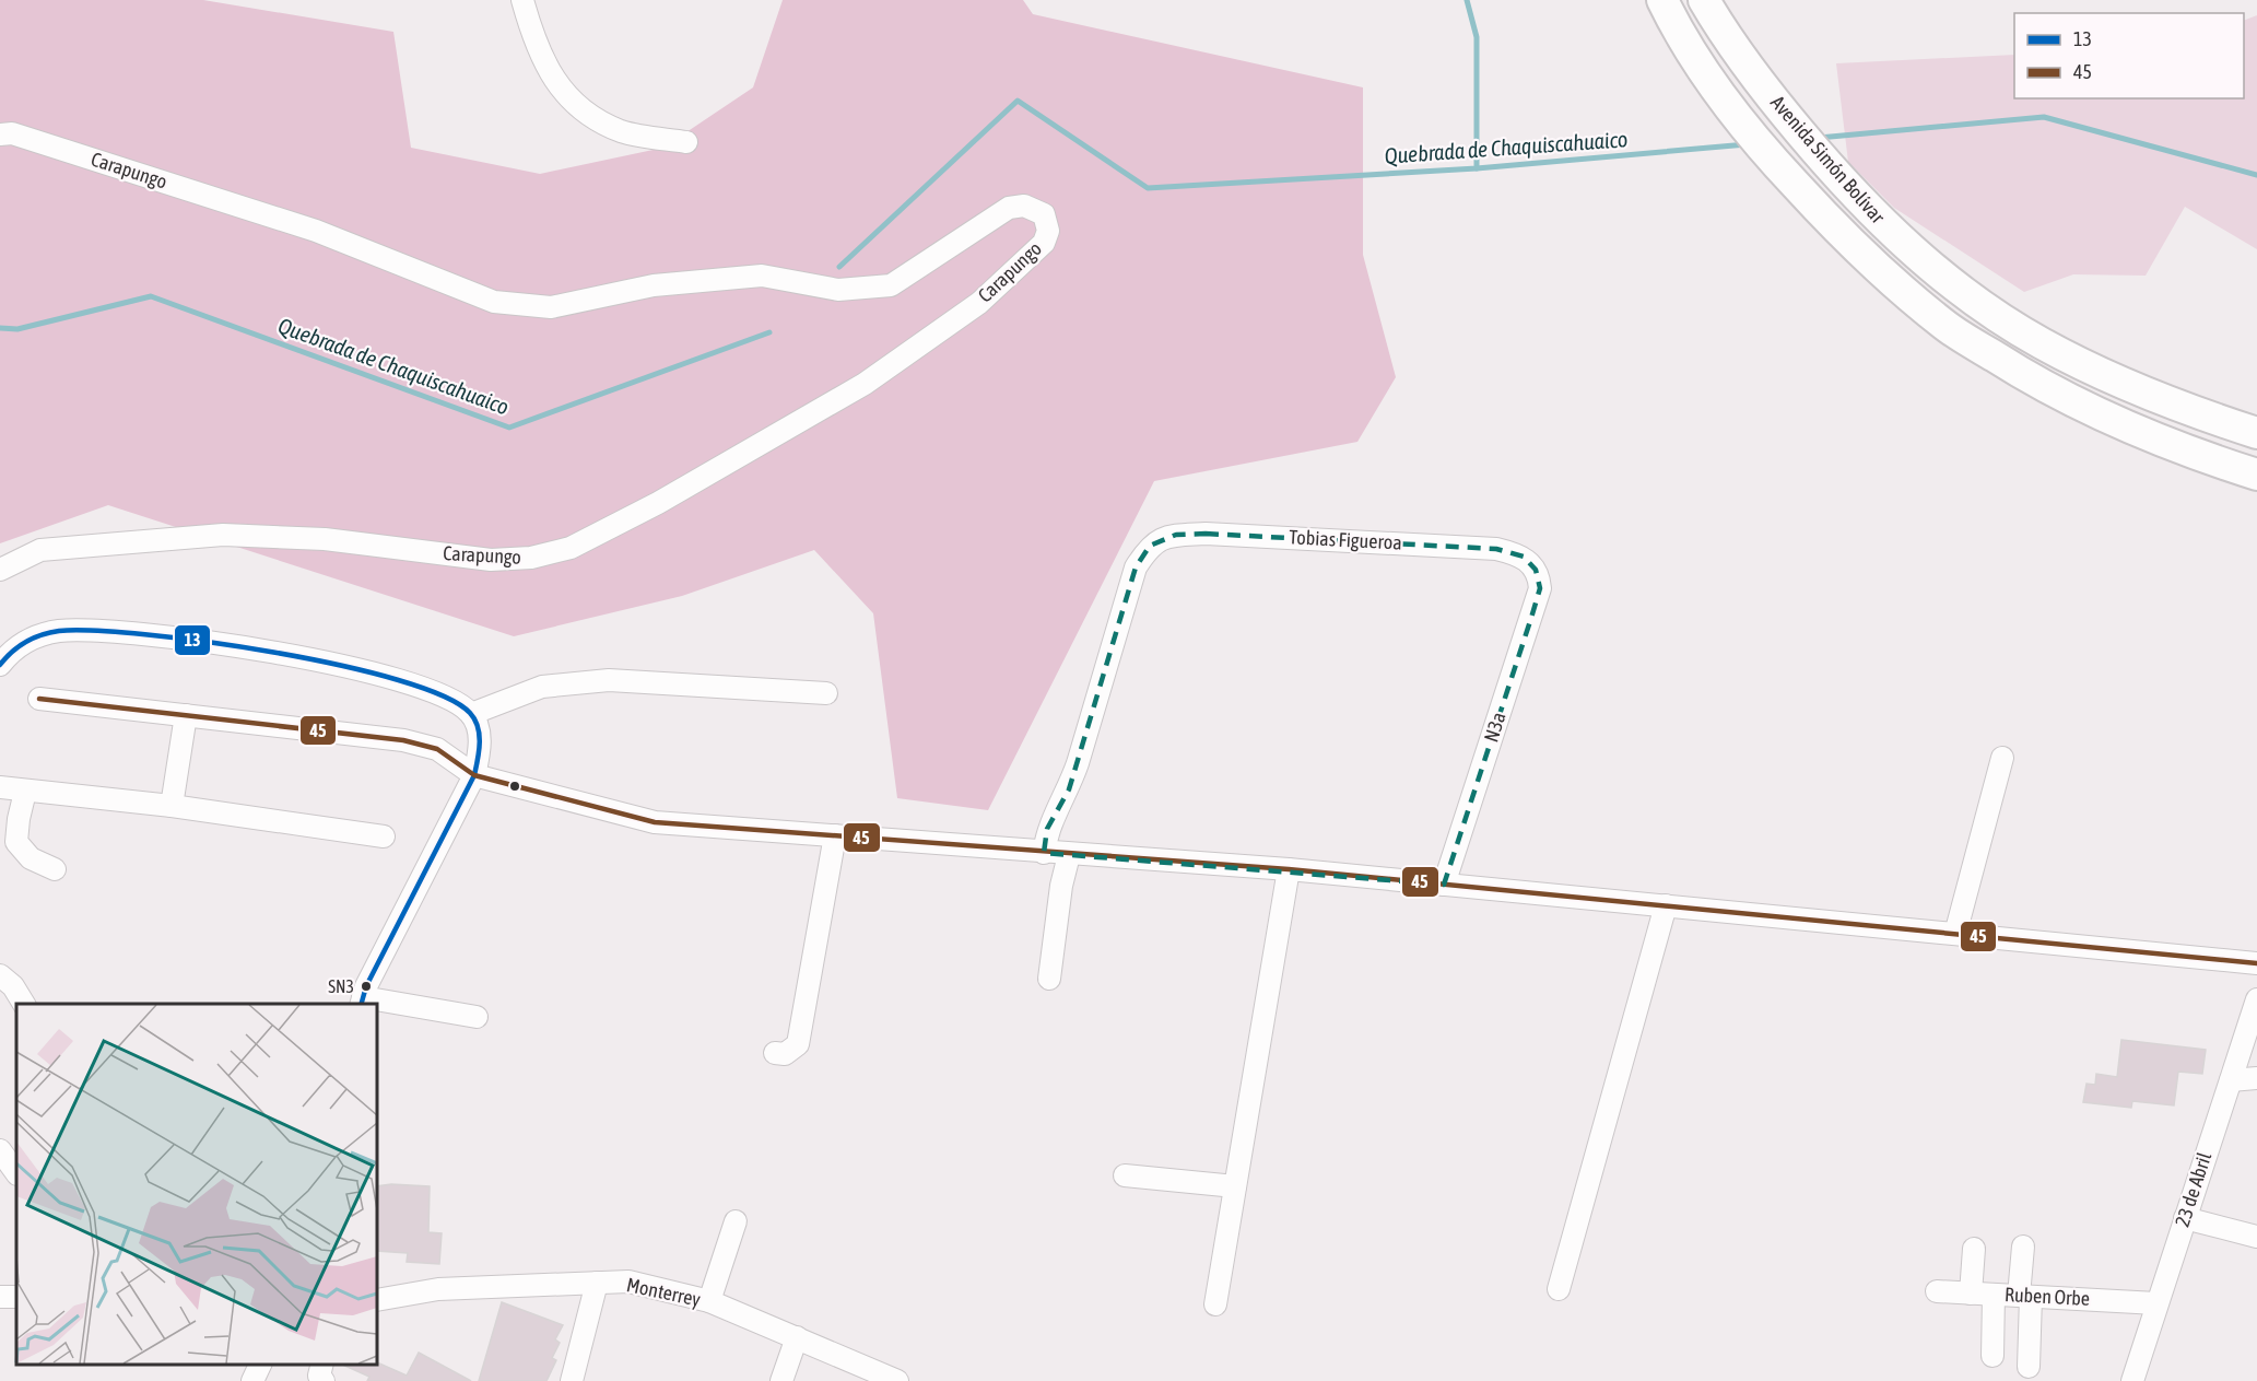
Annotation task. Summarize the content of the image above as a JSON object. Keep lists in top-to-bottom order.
{
  "streets": {
    "highway": ["Avenida Simón Bolívar"],
    "street": [
      "Carapungo",
      "Tobias Figueroa",
      "N3a",
      "23 de Abril",
      "Monterrey",
      "Ruben Orbe"
    ]
  },
  "crossings": [
    ["Tobias Figueroa", "N3a"],
    ["23 de Abril", "Ruben Orbe"]
  ],
  "water": ["Quebrada de Chaquiscahuaico"],
  "places": ["SN3"],
  "lines": ["transit line 13", "transit line 45"],
  "legend": ["13", "45"]
}
